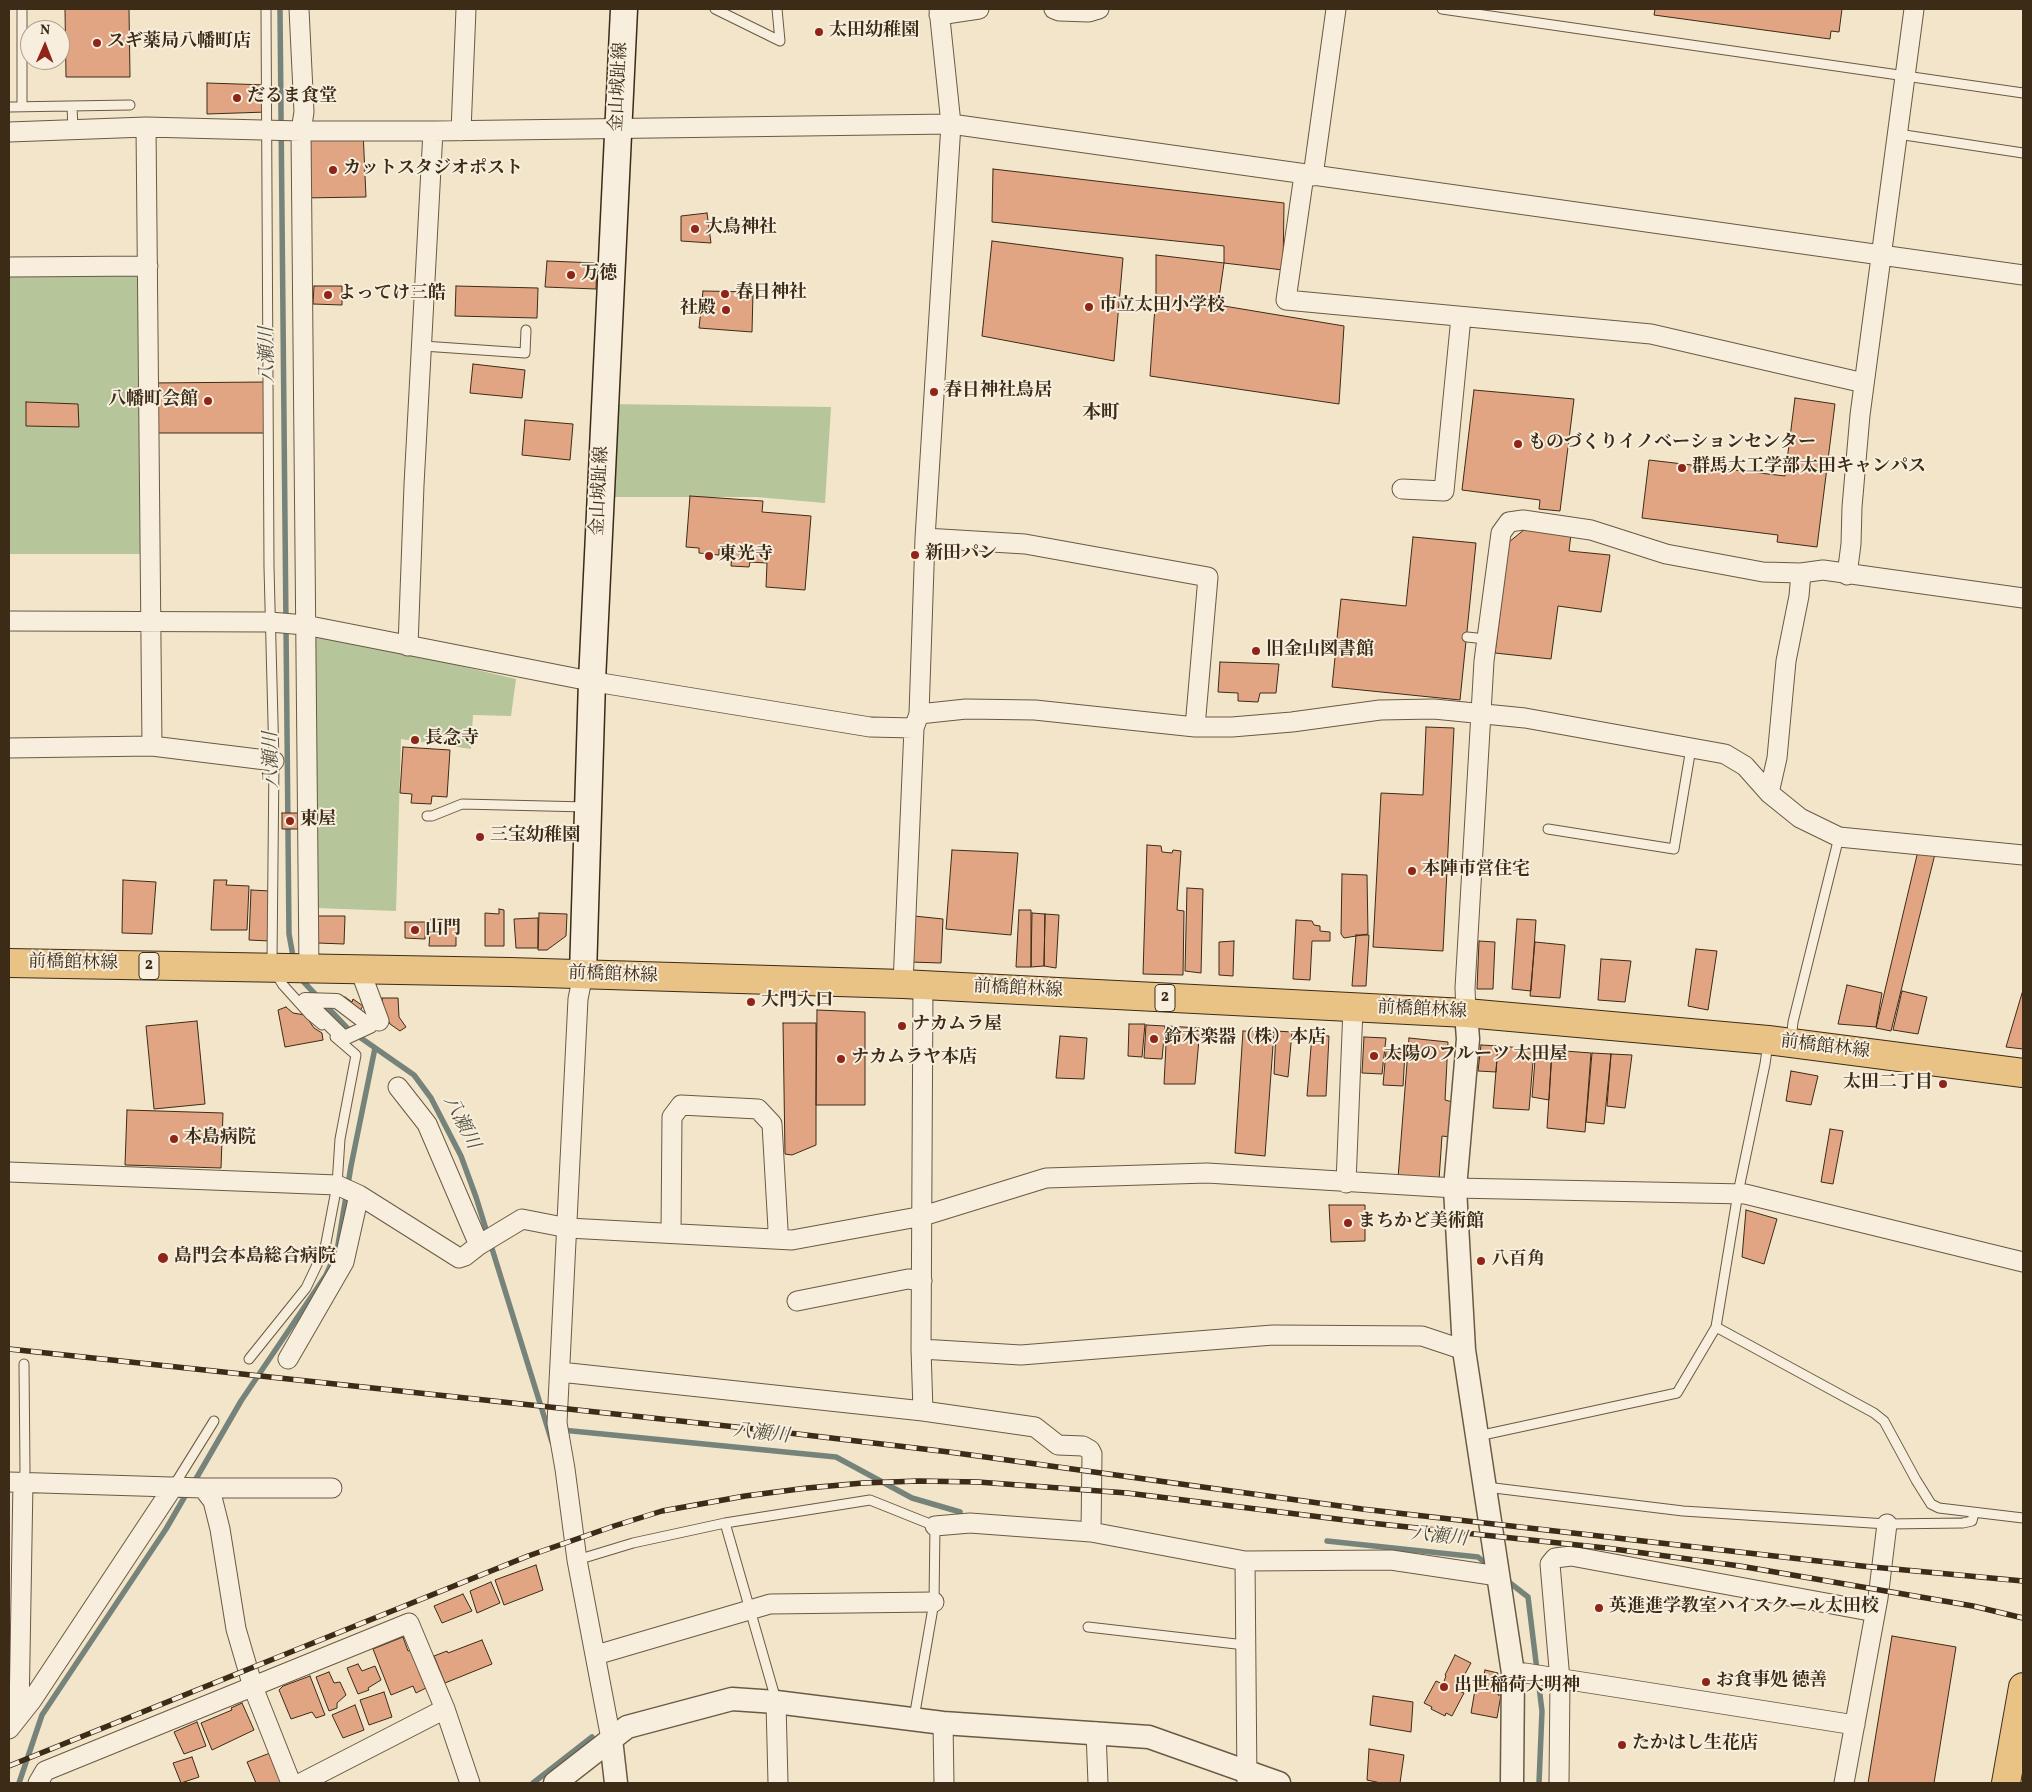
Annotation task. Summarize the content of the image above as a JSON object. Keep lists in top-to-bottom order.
{
  "streets": {
    "main road": ["金山城趾線", "前橋館林線", "2"]
  },
  "crossings": [
    ["金山城趾線", "前橋館林線"]
  ],
  "districts": ["本町"],
  "water": ["八瀬川"],
  "places": [
    "太田幼稚園",
    "スギ薬局八幡町店",
    "だるま食堂",
    "カットスタジオポスト",
    "大鳥神社",
    "万徳",
    "春日神社",
    "よってけ三皓",
    "市立太田小学校",
    "社殿",
    "春日神社鳥居",
    "八幡町会館",
    "ものづくりイノベーションセンター",
    "群馬大工学部太田キャンパス",
    "新田パン",
    "東光寺",
    "旧金山図書館",
    "長念寺",
    "東屋",
    "三宝幼稚園",
    "本陣市営住宅",
    "山門",
    "大門入口",
    "ナカムラ屋",
    "鈴木楽器（株）本店",
    "太陽のフルーツ 太田屋",
    "ナカムラヤ本店",
    "太田二丁目",
    "本島病院",
    "まちかど美術館",
    "島門会本島総合病院",
    "八百角",
    "英進進学教室ハイスクール太田校",
    "お食事処 徳善",
    "出世稲荷大明神",
    "たかはし生花店"
  ],
  "north": "top"
}
